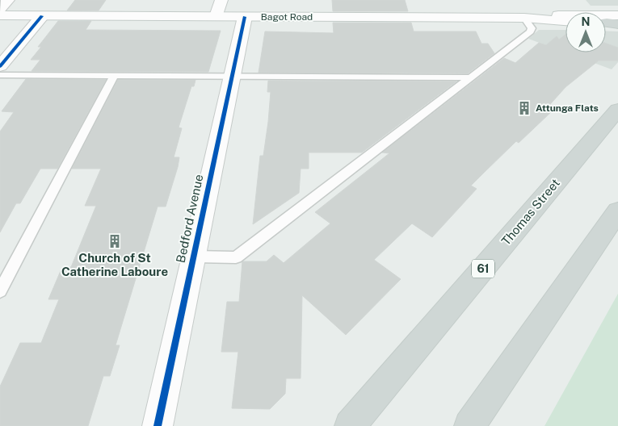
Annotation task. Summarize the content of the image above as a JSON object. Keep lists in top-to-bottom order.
{
  "streets": {
    "main road": [
      "Bagot Road",
      "Thomas Street",
      "Bedford Avenue",
      "61"
    ]
  },
  "crossings": [
    ["Bagot Road", "Bedford Avenue"]
  ],
  "places": {
    "building": ["Attunga Flats", "Church of St Catherine Laboure"]
  },
  "north": "top"
}
